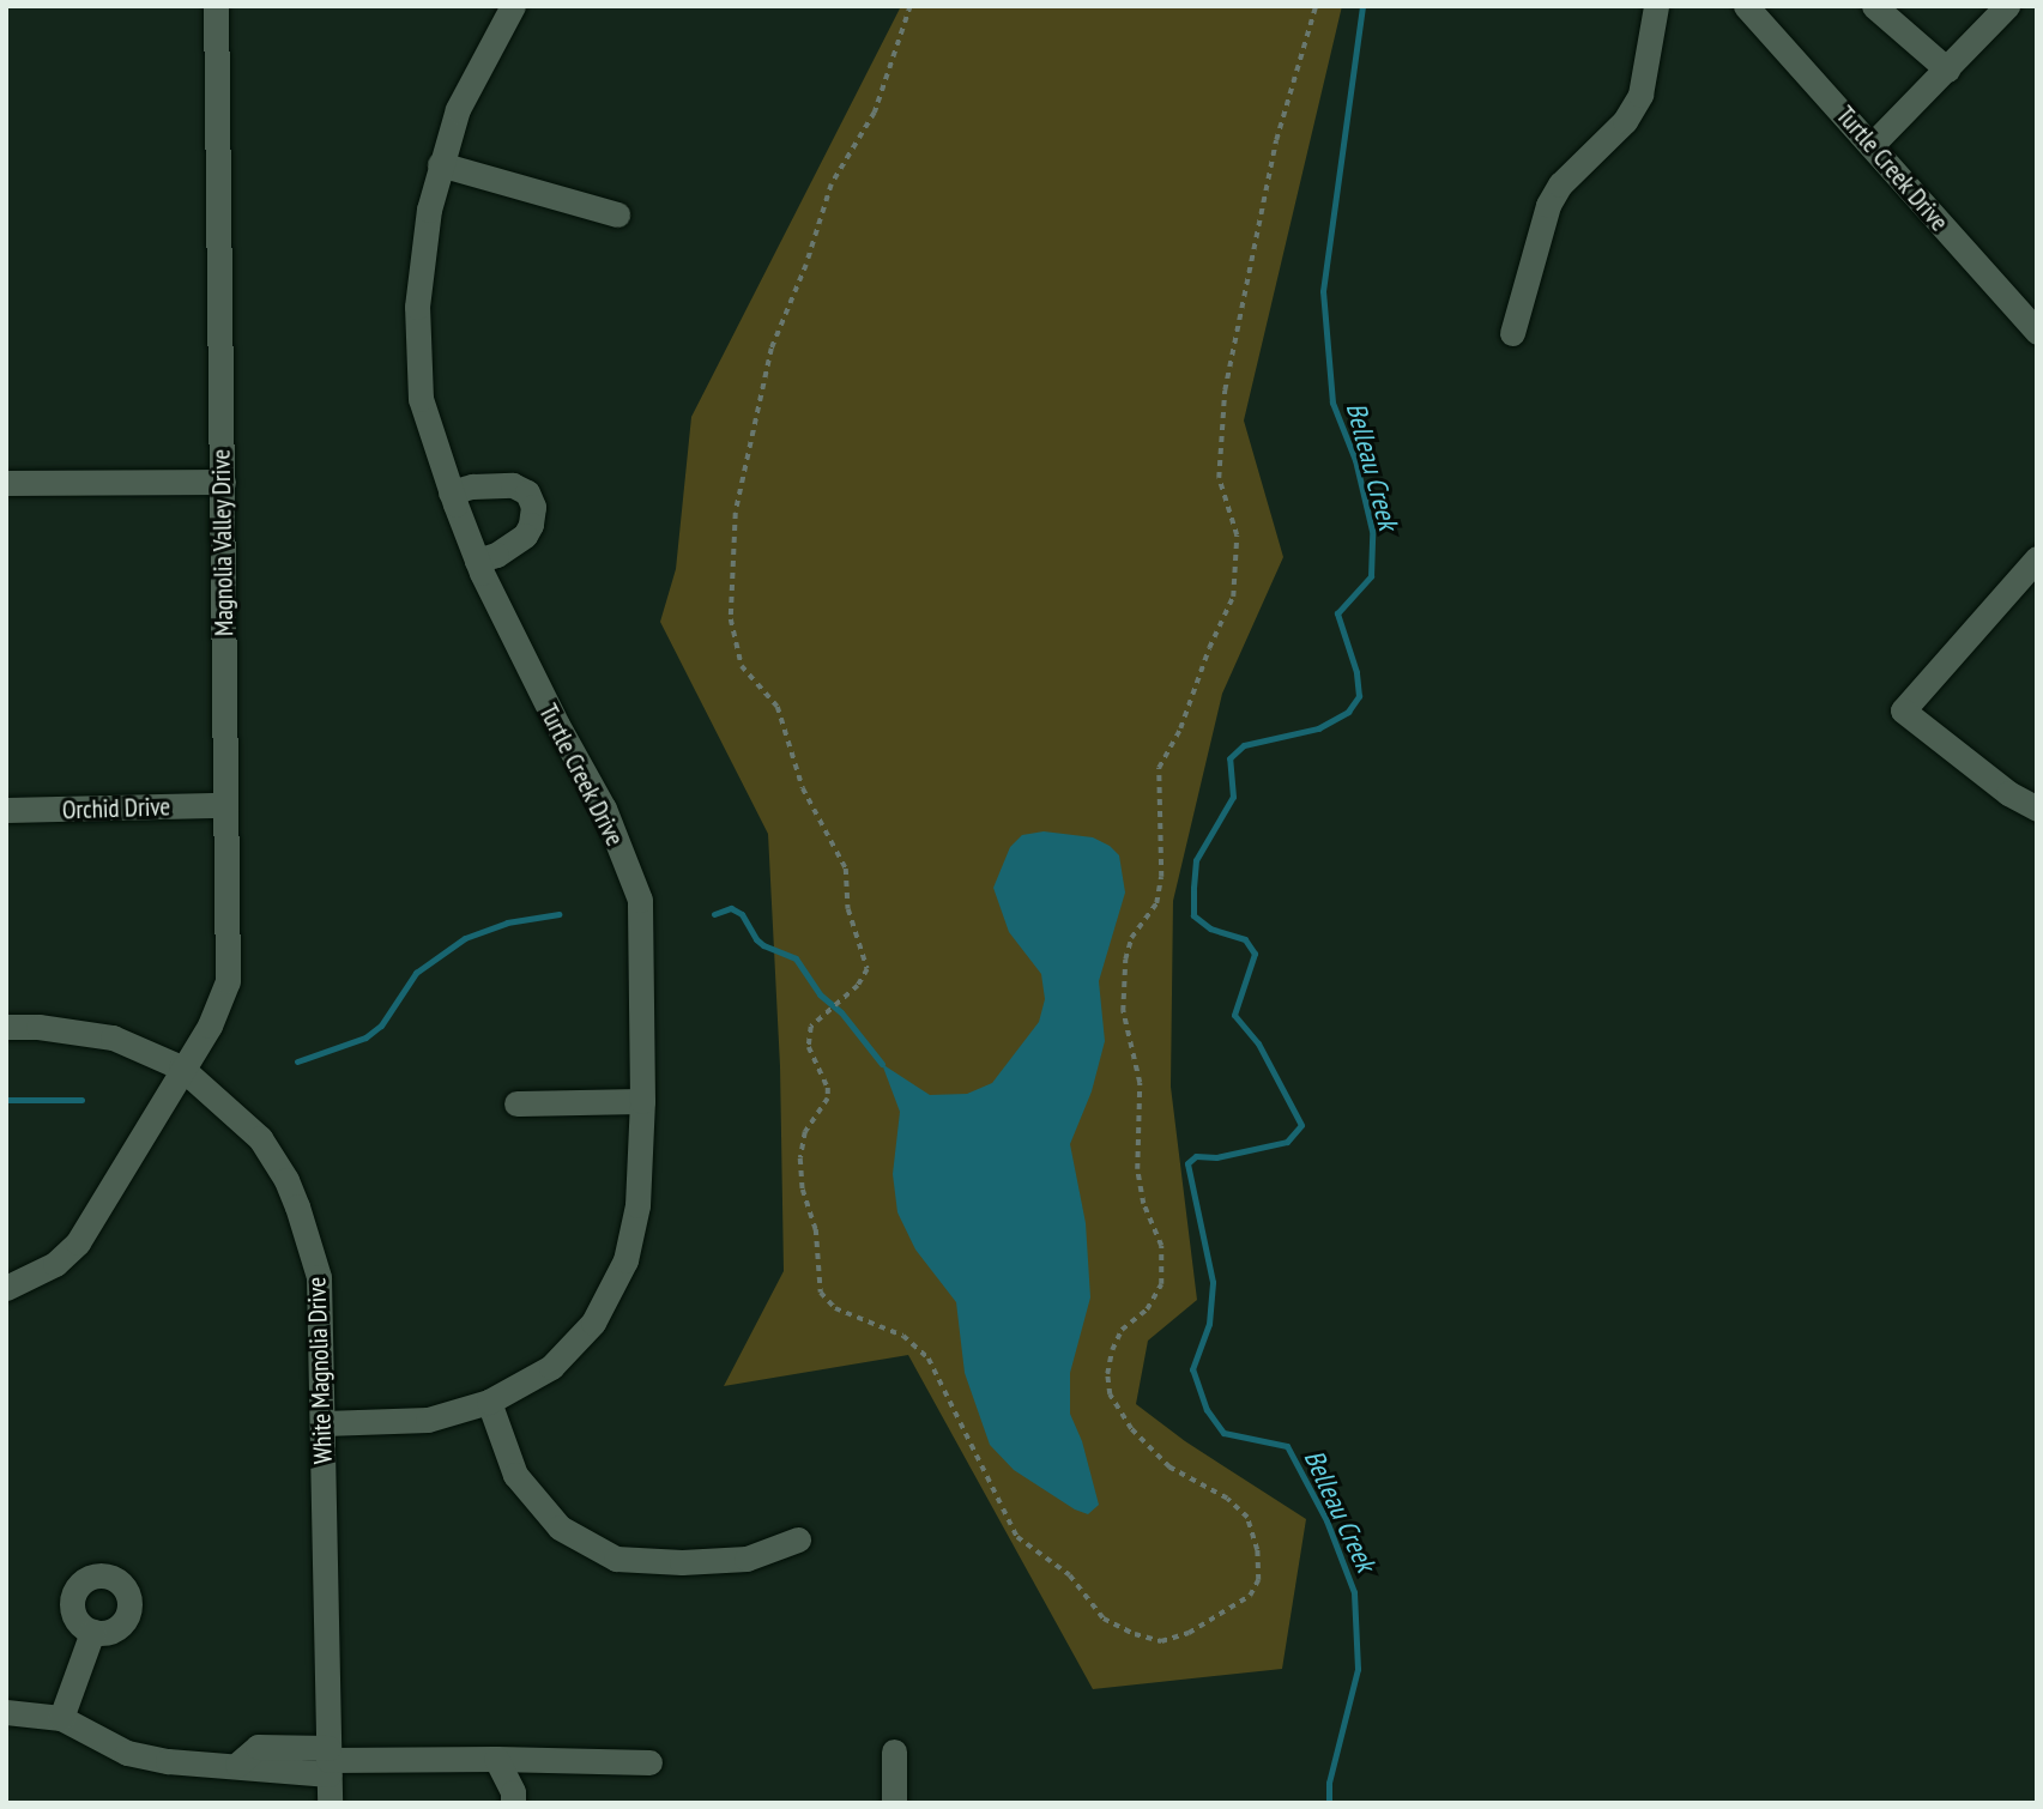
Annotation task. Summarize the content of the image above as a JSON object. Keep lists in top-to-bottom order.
{
  "streets": {
    "street": [
      "Turtle Creek Drive",
      "Magnolia Valley Drive",
      "Orchid Drive",
      "White Magnolia Drive"
    ]
  },
  "crossings": [
    ["Turtle Creek Drive", "White Magnolia Drive"],
    ["Magnolia Valley Drive", "Orchid Drive"],
    ["Magnolia Valley Drive", "White Magnolia Drive"]
  ],
  "water": ["Belleau Creek"]
}
